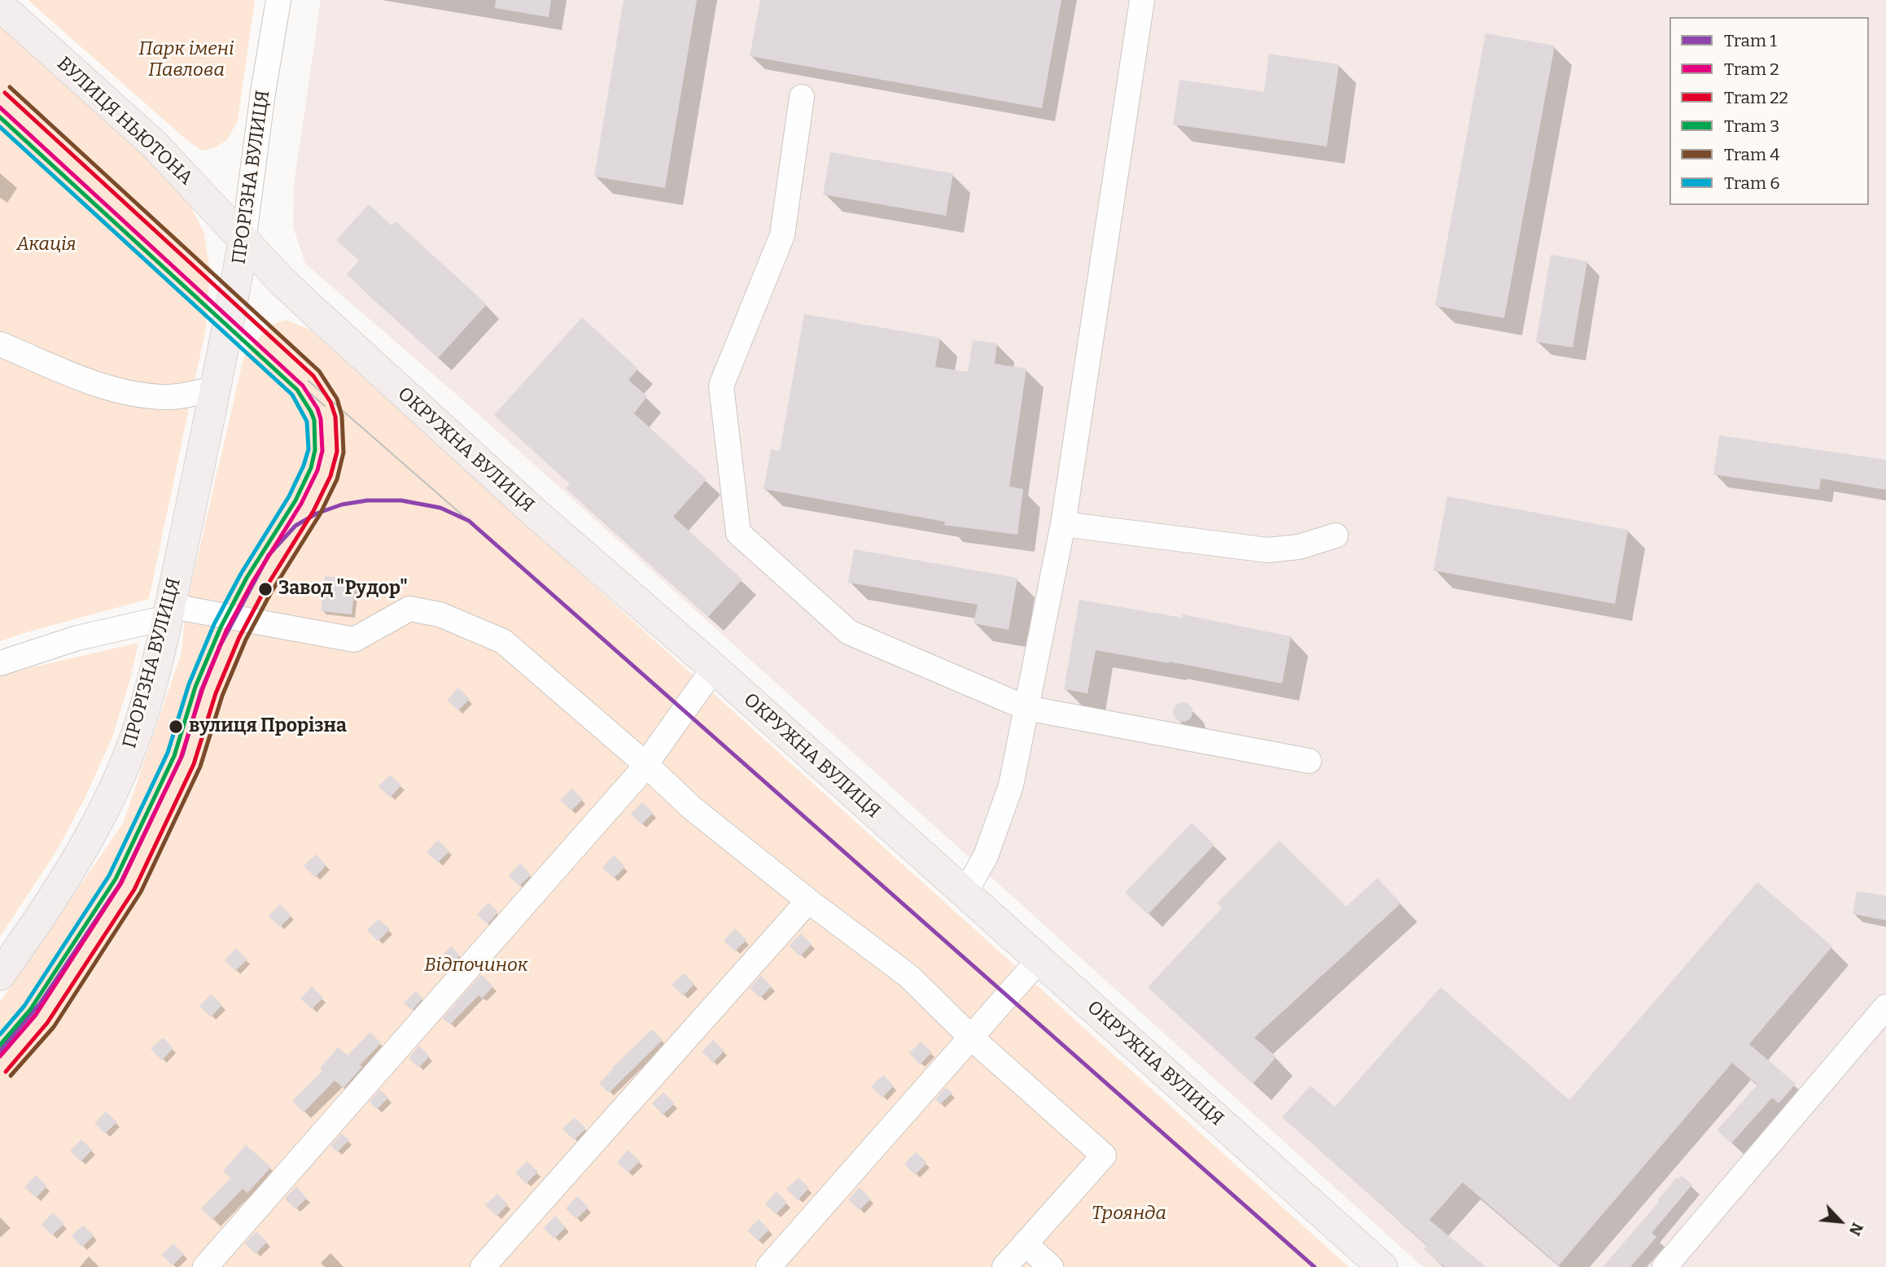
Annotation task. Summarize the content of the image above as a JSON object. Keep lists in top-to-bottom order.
{
  "streets": {
    "main road": ["ВУЛИЦЯ НЬЮТОНА", "ПРОРІЗНА ВУЛИЦЯ", "ОКРУЖНА ВУЛИЦЯ"]
  },
  "crossings": [
    ["ВУЛИЦЯ НЬЮТОНА", "ПРОРІЗНА ВУЛИЦЯ"],
    ["ВУЛИЦЯ НЬЮТОНА", "ОКРУЖНА ВУЛИЦЯ"],
    ["ПРОРІЗНА ВУЛИЦЯ", "ОКРУЖНА ВУЛИЦЯ"]
  ],
  "parks": [
    "Парк імені Павлова",
    "Акація",
    "Відпочинок",
    "Троянда"
  ],
  "places": ["Завод \"Рудор\"", "вулиця Прорізна"],
  "lines": [
    "tram line 4",
    "tram line 22",
    "tram line 2",
    "tram line 3",
    "tram line 6",
    "tram line 1"
  ],
  "legend": [
    "Tram 1",
    "Tram 2",
    "Tram 22",
    "Tram 3",
    "Tram 4",
    "Tram 6"
  ],
  "north": "bottom right"
}
